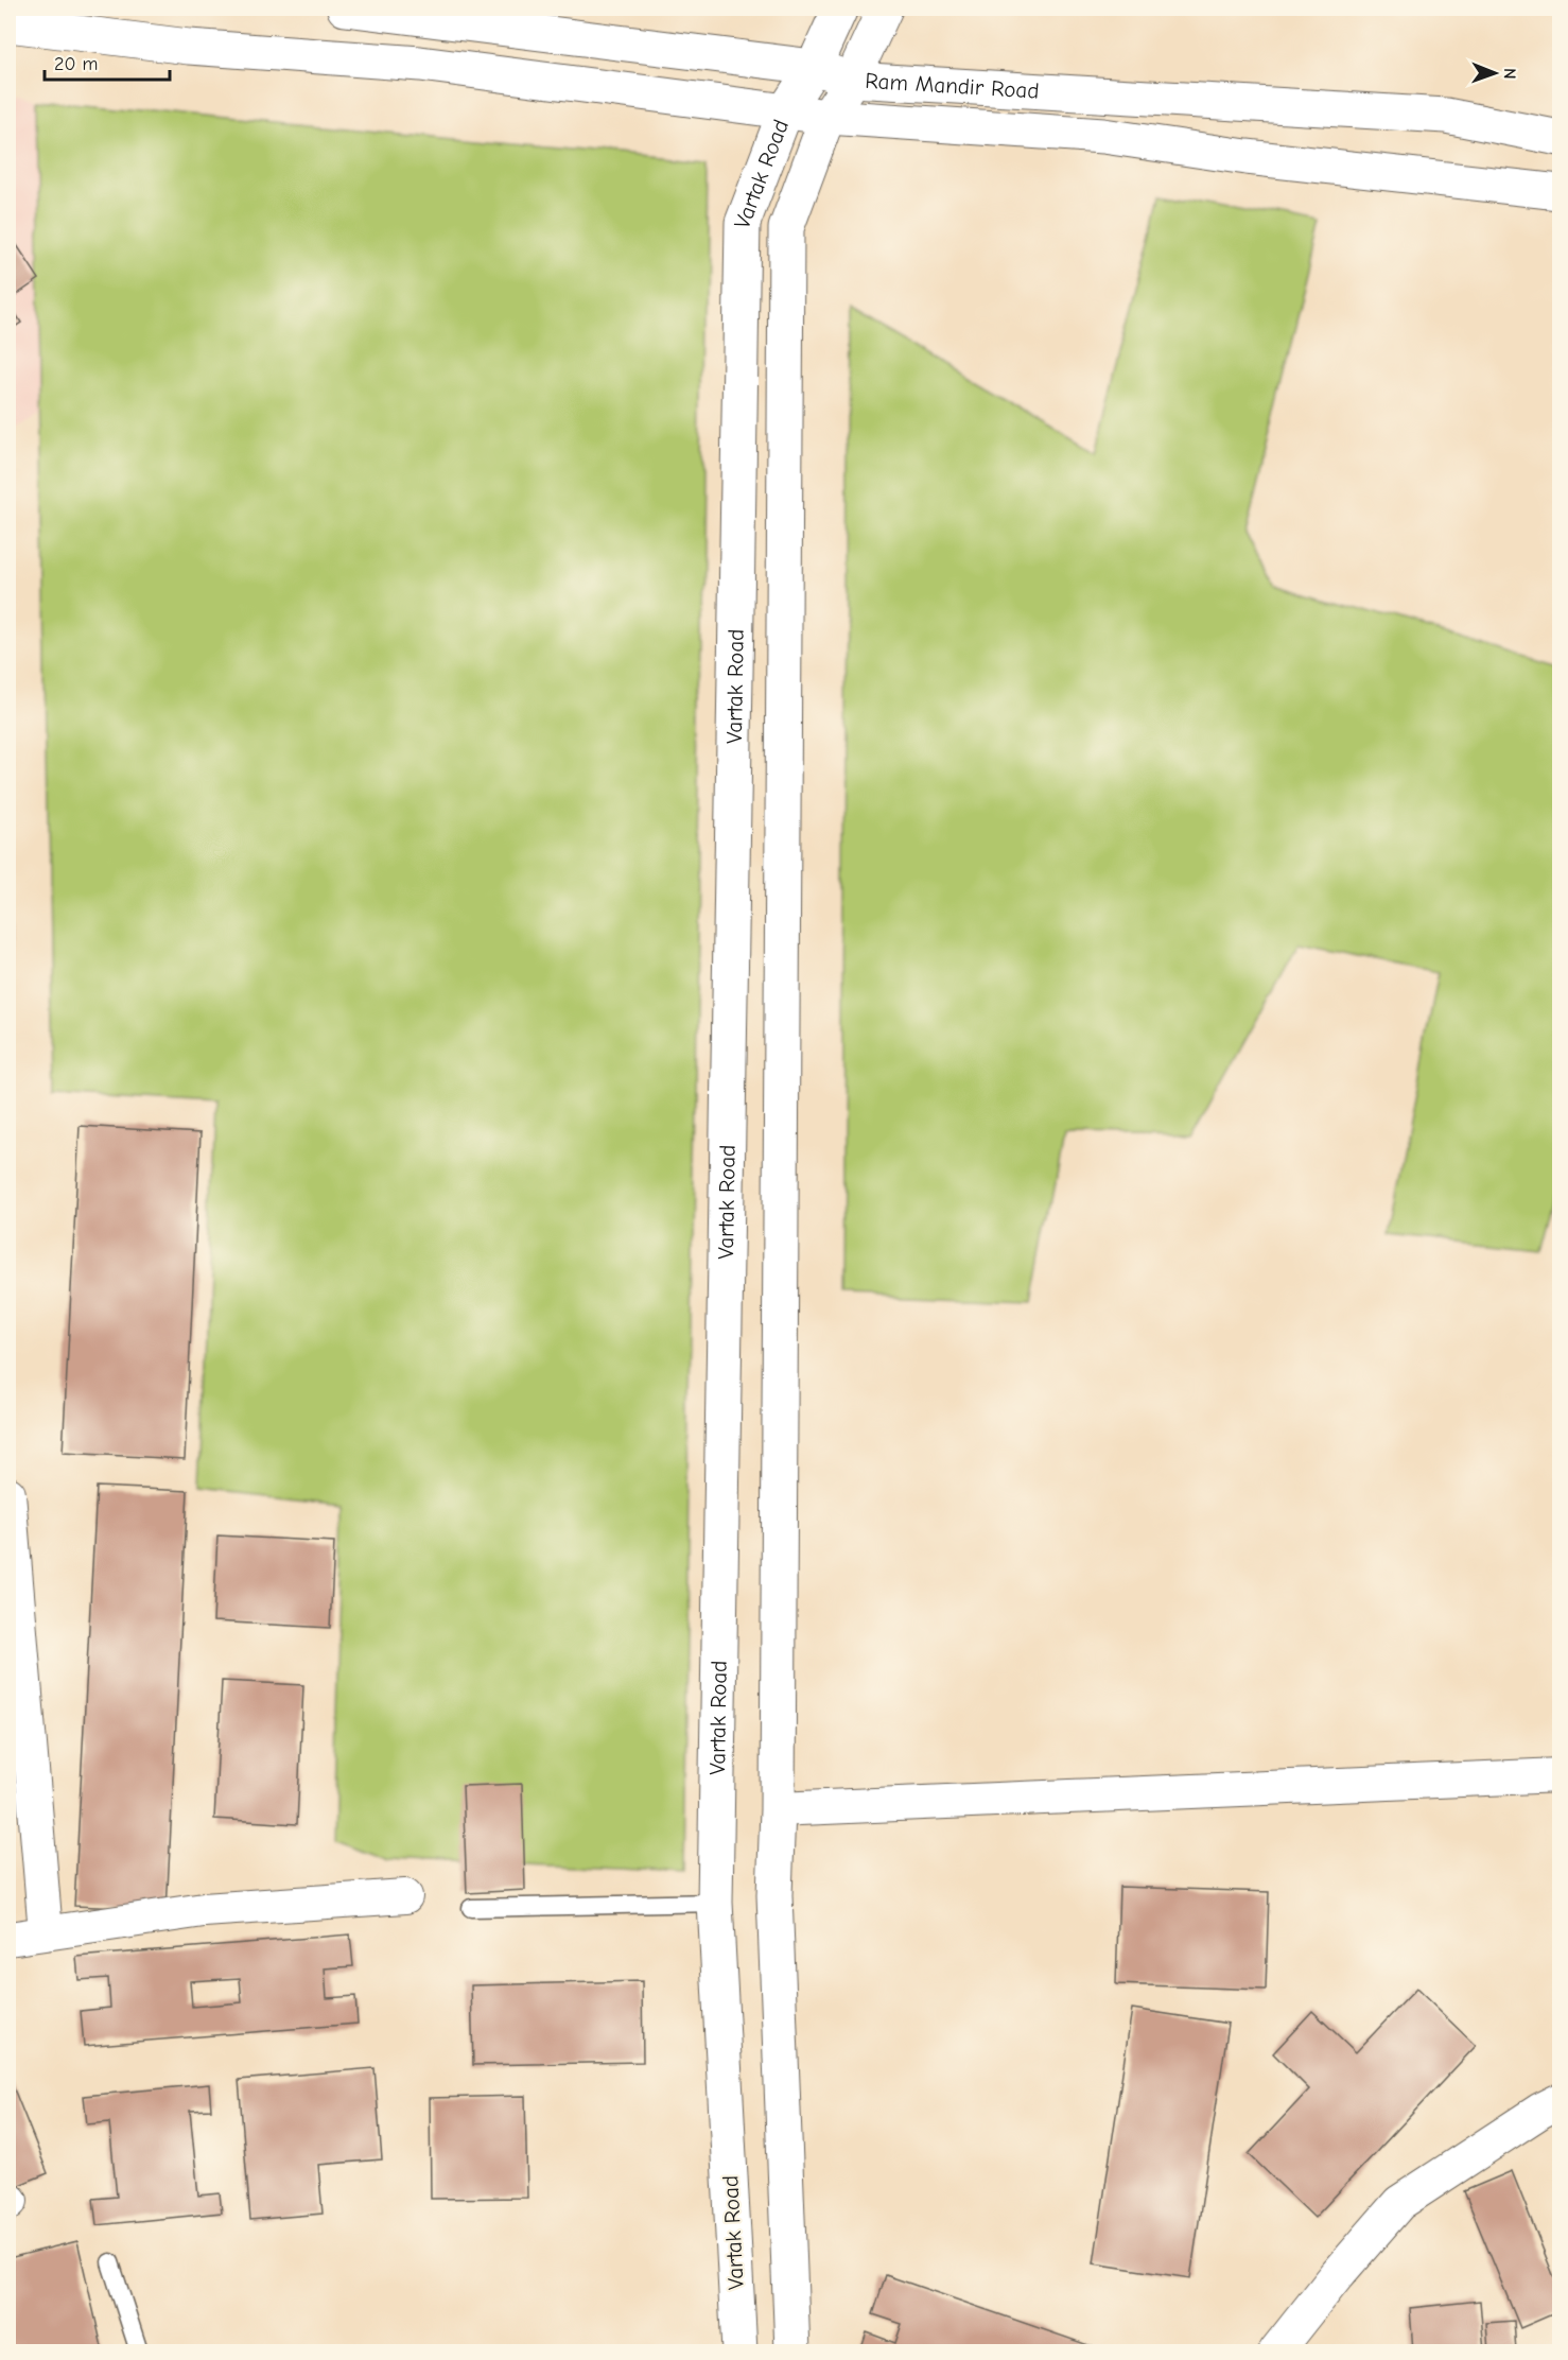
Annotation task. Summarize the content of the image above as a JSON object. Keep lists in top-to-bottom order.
{
  "streets": {
    "street": ["Ram Mandir Road", "Vartak Road"]
  },
  "crossings": [
    ["Ram Mandir Road", "Vartak Road"]
  ],
  "scale_bar": "20 m",
  "north": "right"
}
